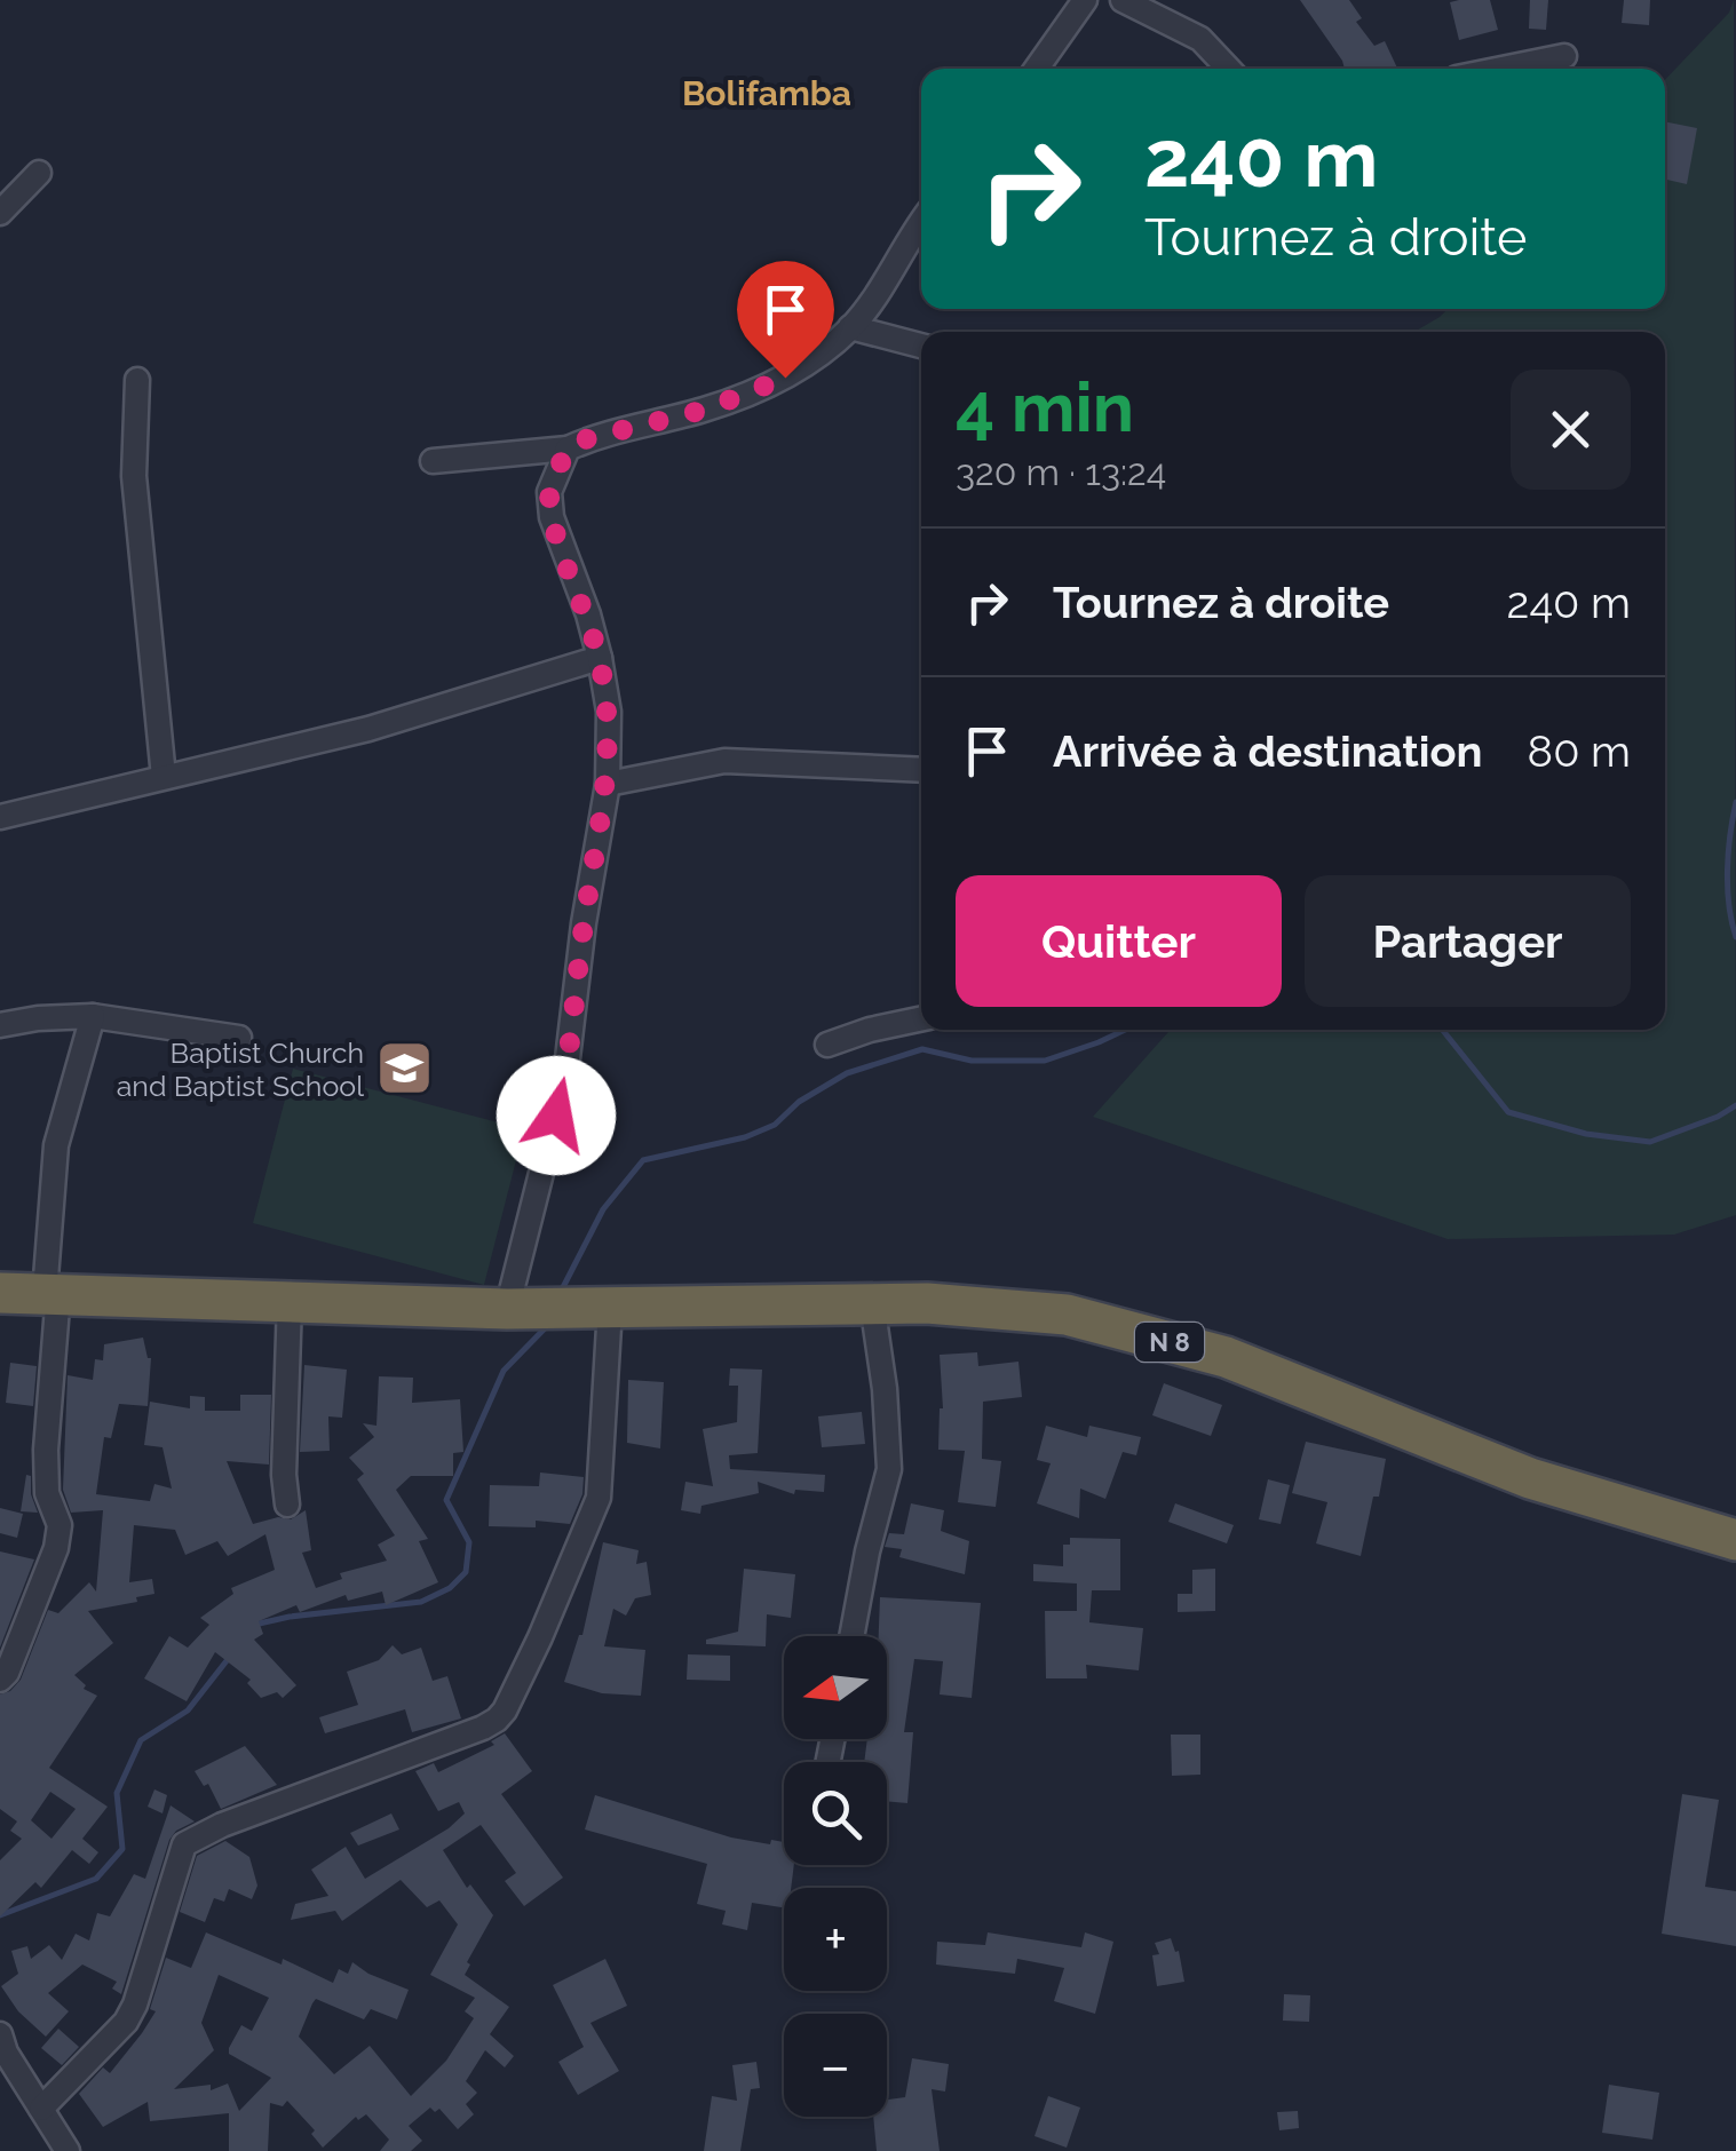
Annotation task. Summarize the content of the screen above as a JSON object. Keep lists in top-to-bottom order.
{
  "streets": {
    "highway": ["N 8"]
  },
  "districts": ["Bolifamba"],
  "places": {
    "school or university": ["Baptist Church and Baptist School"]
  },
  "north": "left",
  "page": {
    "turn": ["240 m", "Tournez à droite"],
    "heading": ["4 min", "320 m · 13:24"],
    "list": [
      {
        "name": "Tournez à droite",
        "value": "240 m"
      },
      {
        "name": "Arrivée à destination",
        "value": "80 m"
      }
    ],
    "buttons": ["Quitter", "Partager"],
    "map_buttons": ["+", "−"]
  }
}
